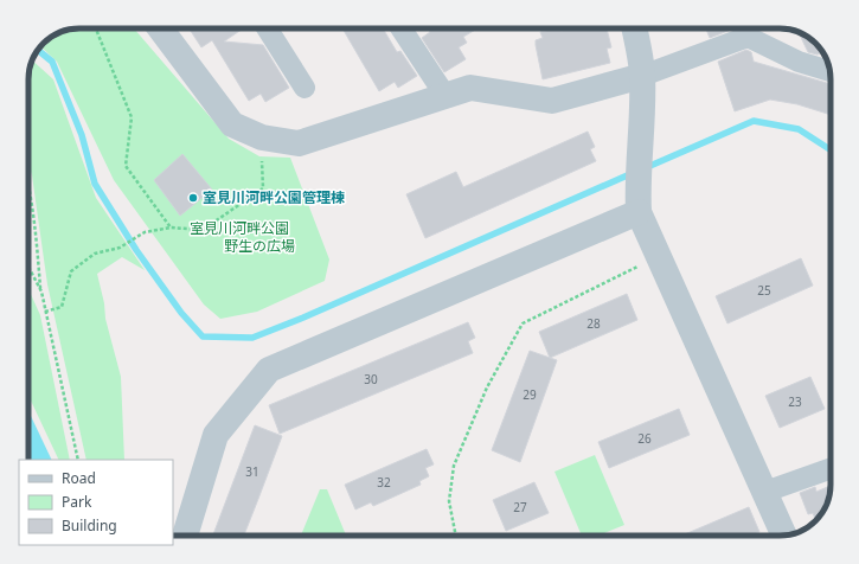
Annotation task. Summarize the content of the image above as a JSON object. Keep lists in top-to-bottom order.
{
  "parks": ["室見川河畔公園", "野生の広場"],
  "places": ["室見川河畔公園管理棟"],
  "house_numbers": [
    "25",
    "28",
    "30",
    "29",
    "23",
    "26",
    "31",
    "32",
    "27"
  ],
  "legend": ["Road", "Park", "Building"]
}
